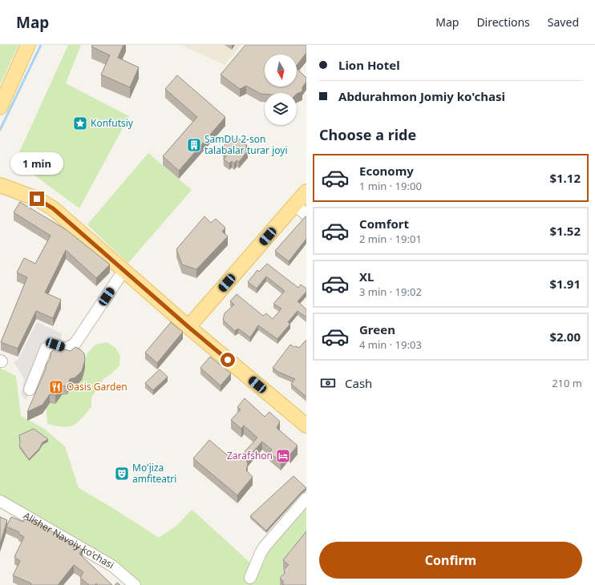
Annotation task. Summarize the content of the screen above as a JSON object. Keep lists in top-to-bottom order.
{
  "streets": {
    "street": ["Alisher Navoiy ko'chasi"]
  },
  "places": {
    "place": ["Konfutsiy"],
    "building": ["SamDU 2-son talabalar turar joyi"],
    "restaurant": ["Oasis Garden"],
    "hotel": ["Zarafshon"],
    "theatre": ["Mo'jiza amfiteatri"]
  },
  "north": "bottom",
  "page": {
    "header": "Map",
    "nav": ["Map", "Directions", "Saved"],
    "banner": ["Lion Hotel", "Abdurahmon Jomiy ko'chasi"],
    "heading": "Choose a ride",
    "bubble": "1 min",
    "list": [
      {
        "name": "Economy",
        "note": "1 min · 19:00",
        "value": "$1.12"
      },
      {
        "name": "Comfort",
        "note": "2 min · 19:01",
        "value": "$1.52"
      },
      {
        "name": "XL",
        "note": "3 min · 19:02",
        "value": "$1.91"
      },
      {
        "name": "Green",
        "note": "4 min · 19:03",
        "value": "$2.00"
      }
    ],
    "pay": ["Cash", "210 m"],
    "buttons": "Confirm"
  }
}
